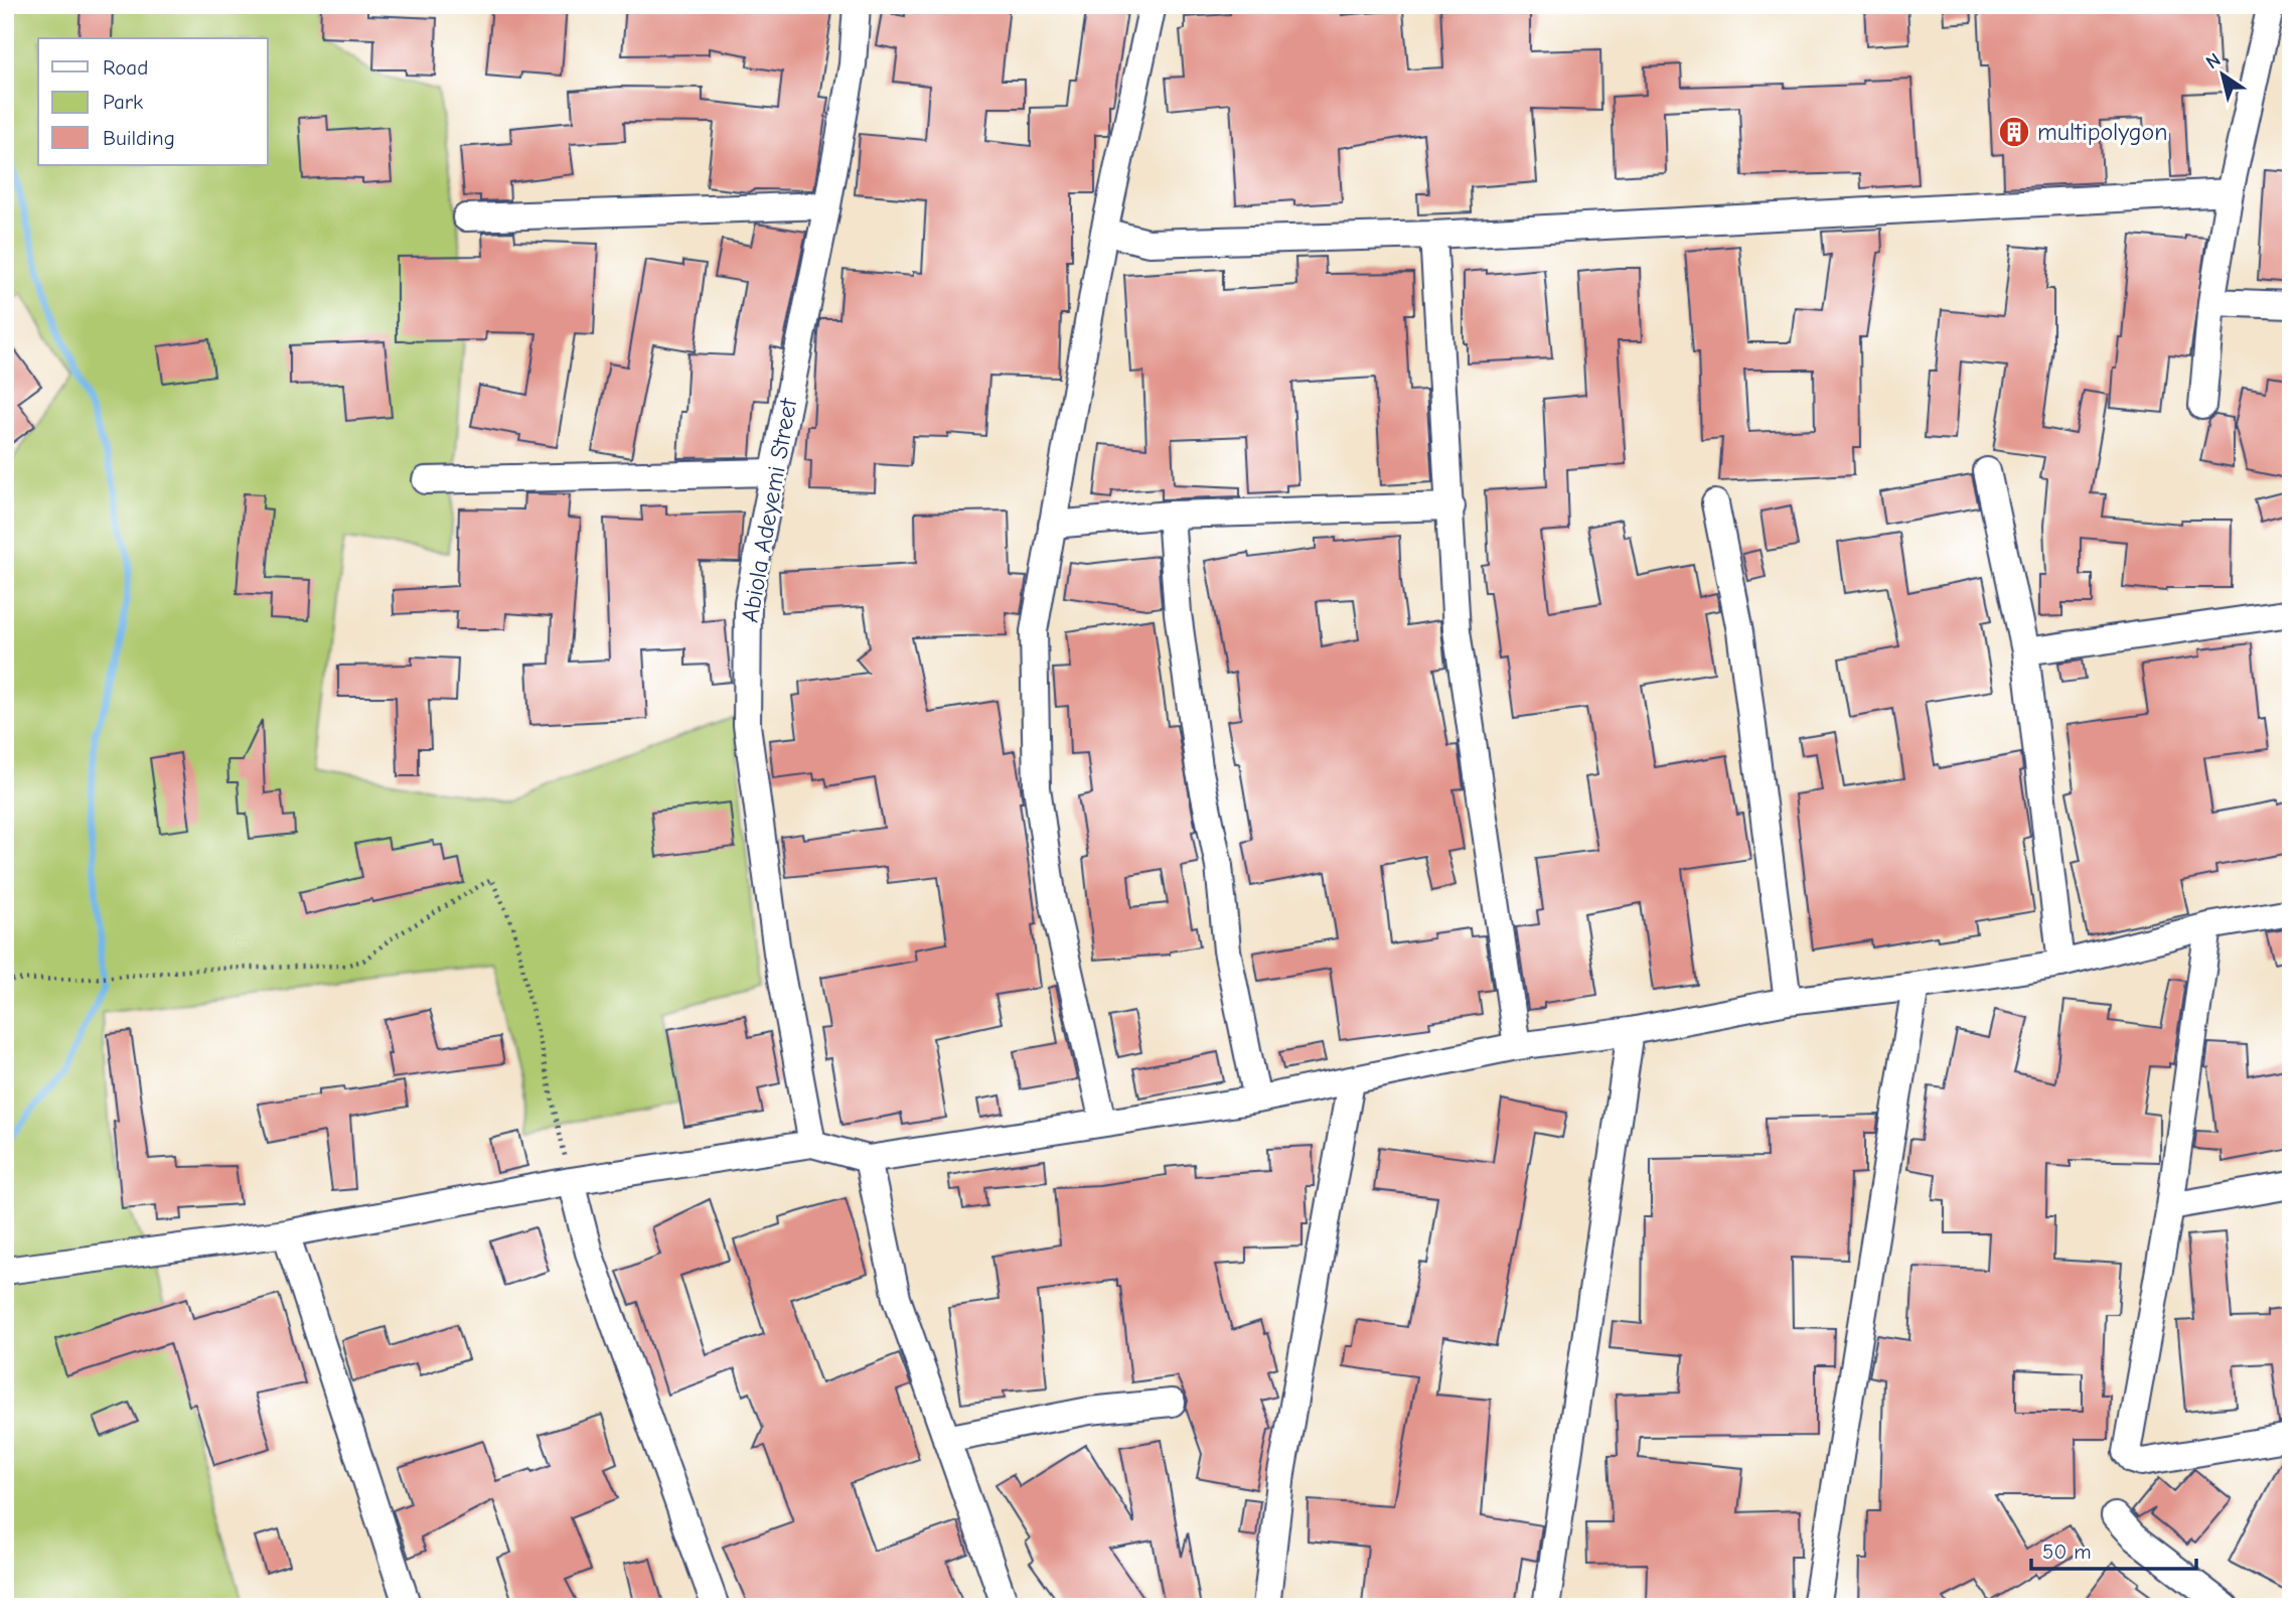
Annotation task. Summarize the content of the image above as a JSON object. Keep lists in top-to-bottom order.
{
  "streets": {
    "street": ["Abiola Adeyemi Street"]
  },
  "places": {
    "building": ["multipolygon"]
  },
  "legend": ["Road", "Park", "Building"],
  "scale_bar": "50 m",
  "north": "top left"
}
